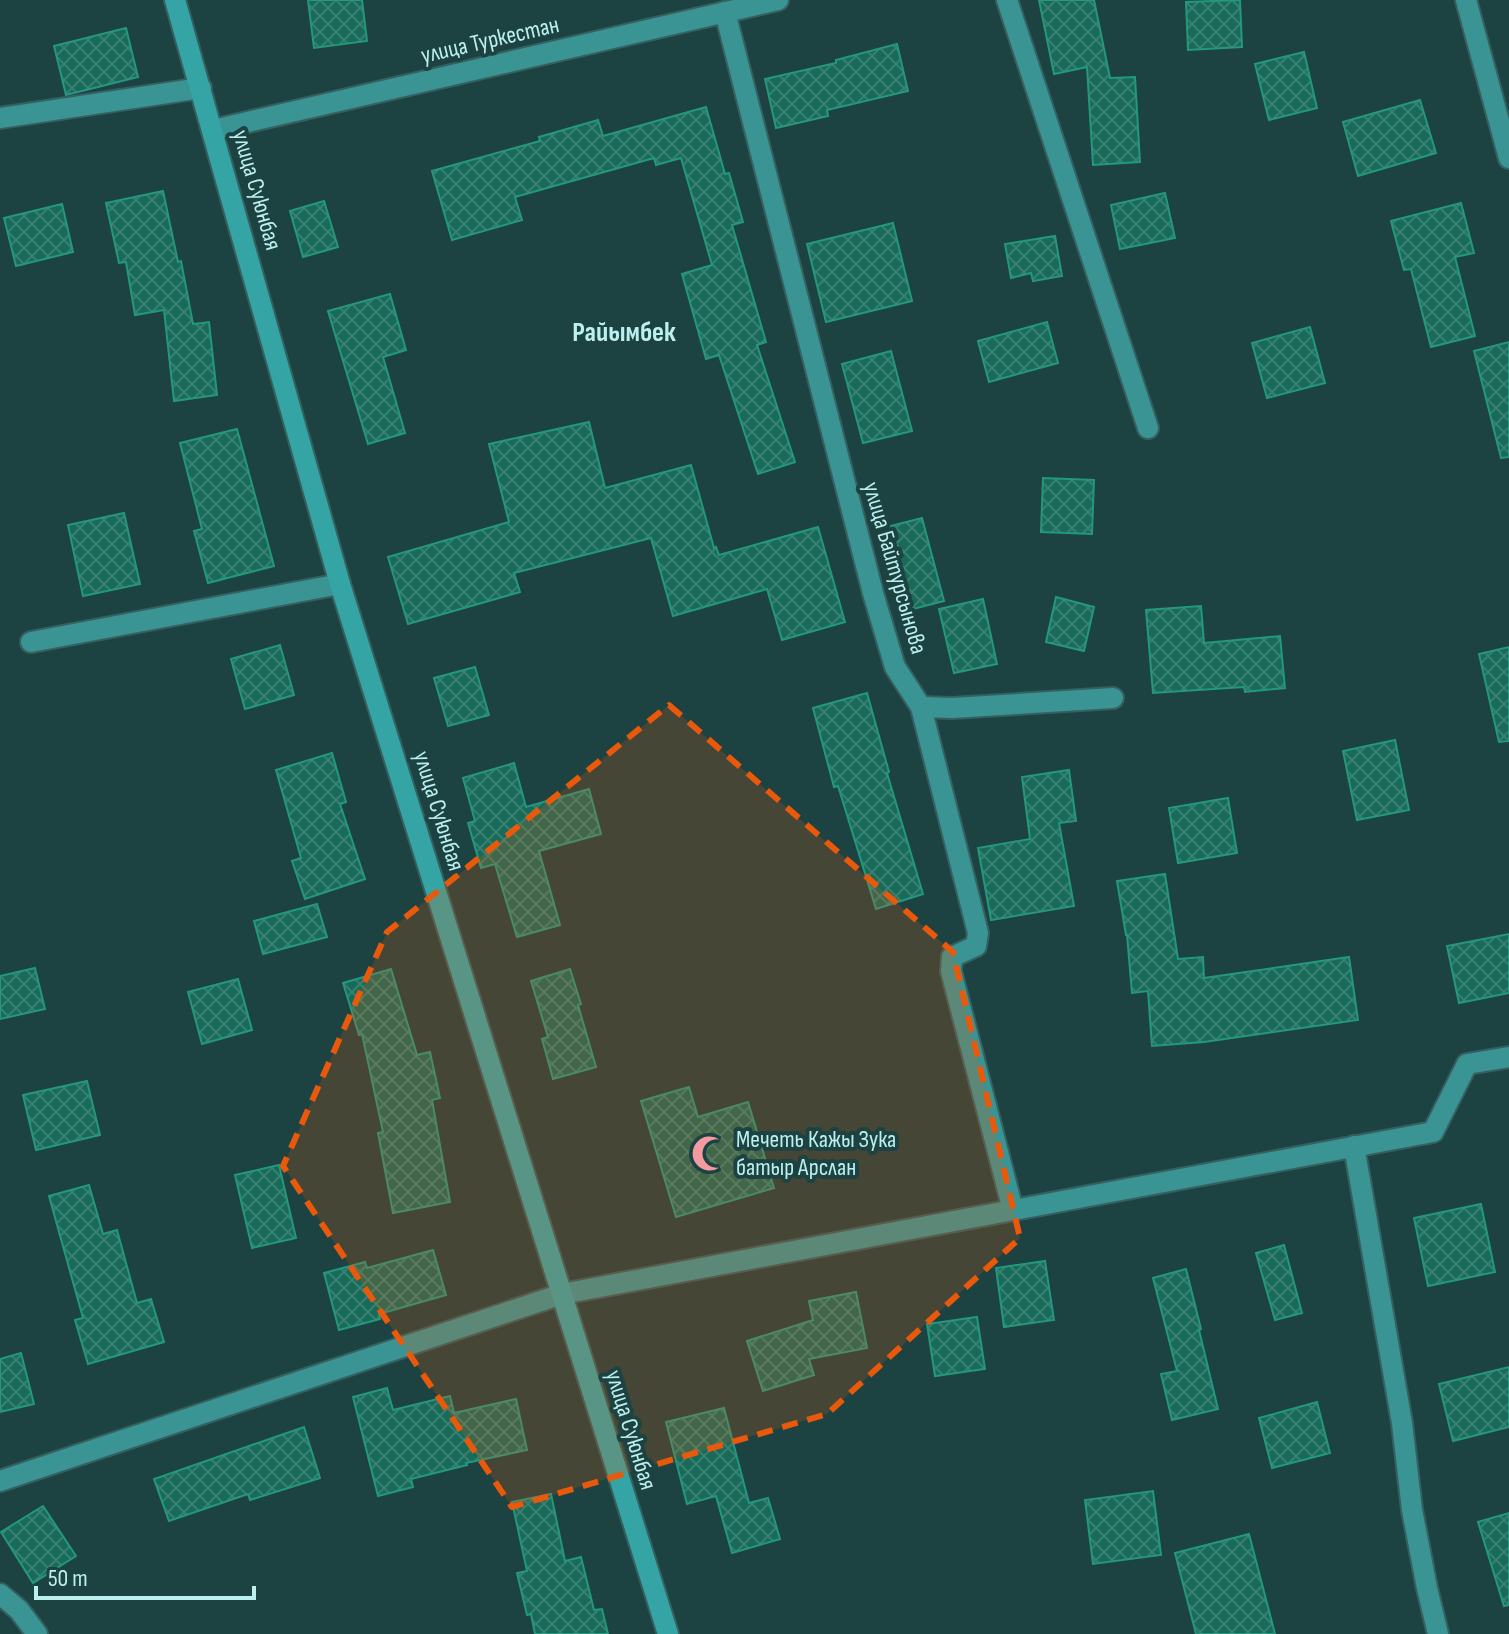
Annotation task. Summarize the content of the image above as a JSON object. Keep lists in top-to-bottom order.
{
  "streets": {
    "main road": ["улица Суюнбая"],
    "street": ["улица Туркестан", "улица Байтурсынова"]
  },
  "crossings": [
    ["улица Туркестан", "улица Суюнбая"],
    ["улица Туркестан", "улица Байтурсынова"]
  ],
  "districts": ["Райымбек"],
  "places": {
    "mosque": ["Мечеть Кажы Зука батыр Арслан"]
  },
  "scale_bar": "50 m"
}
